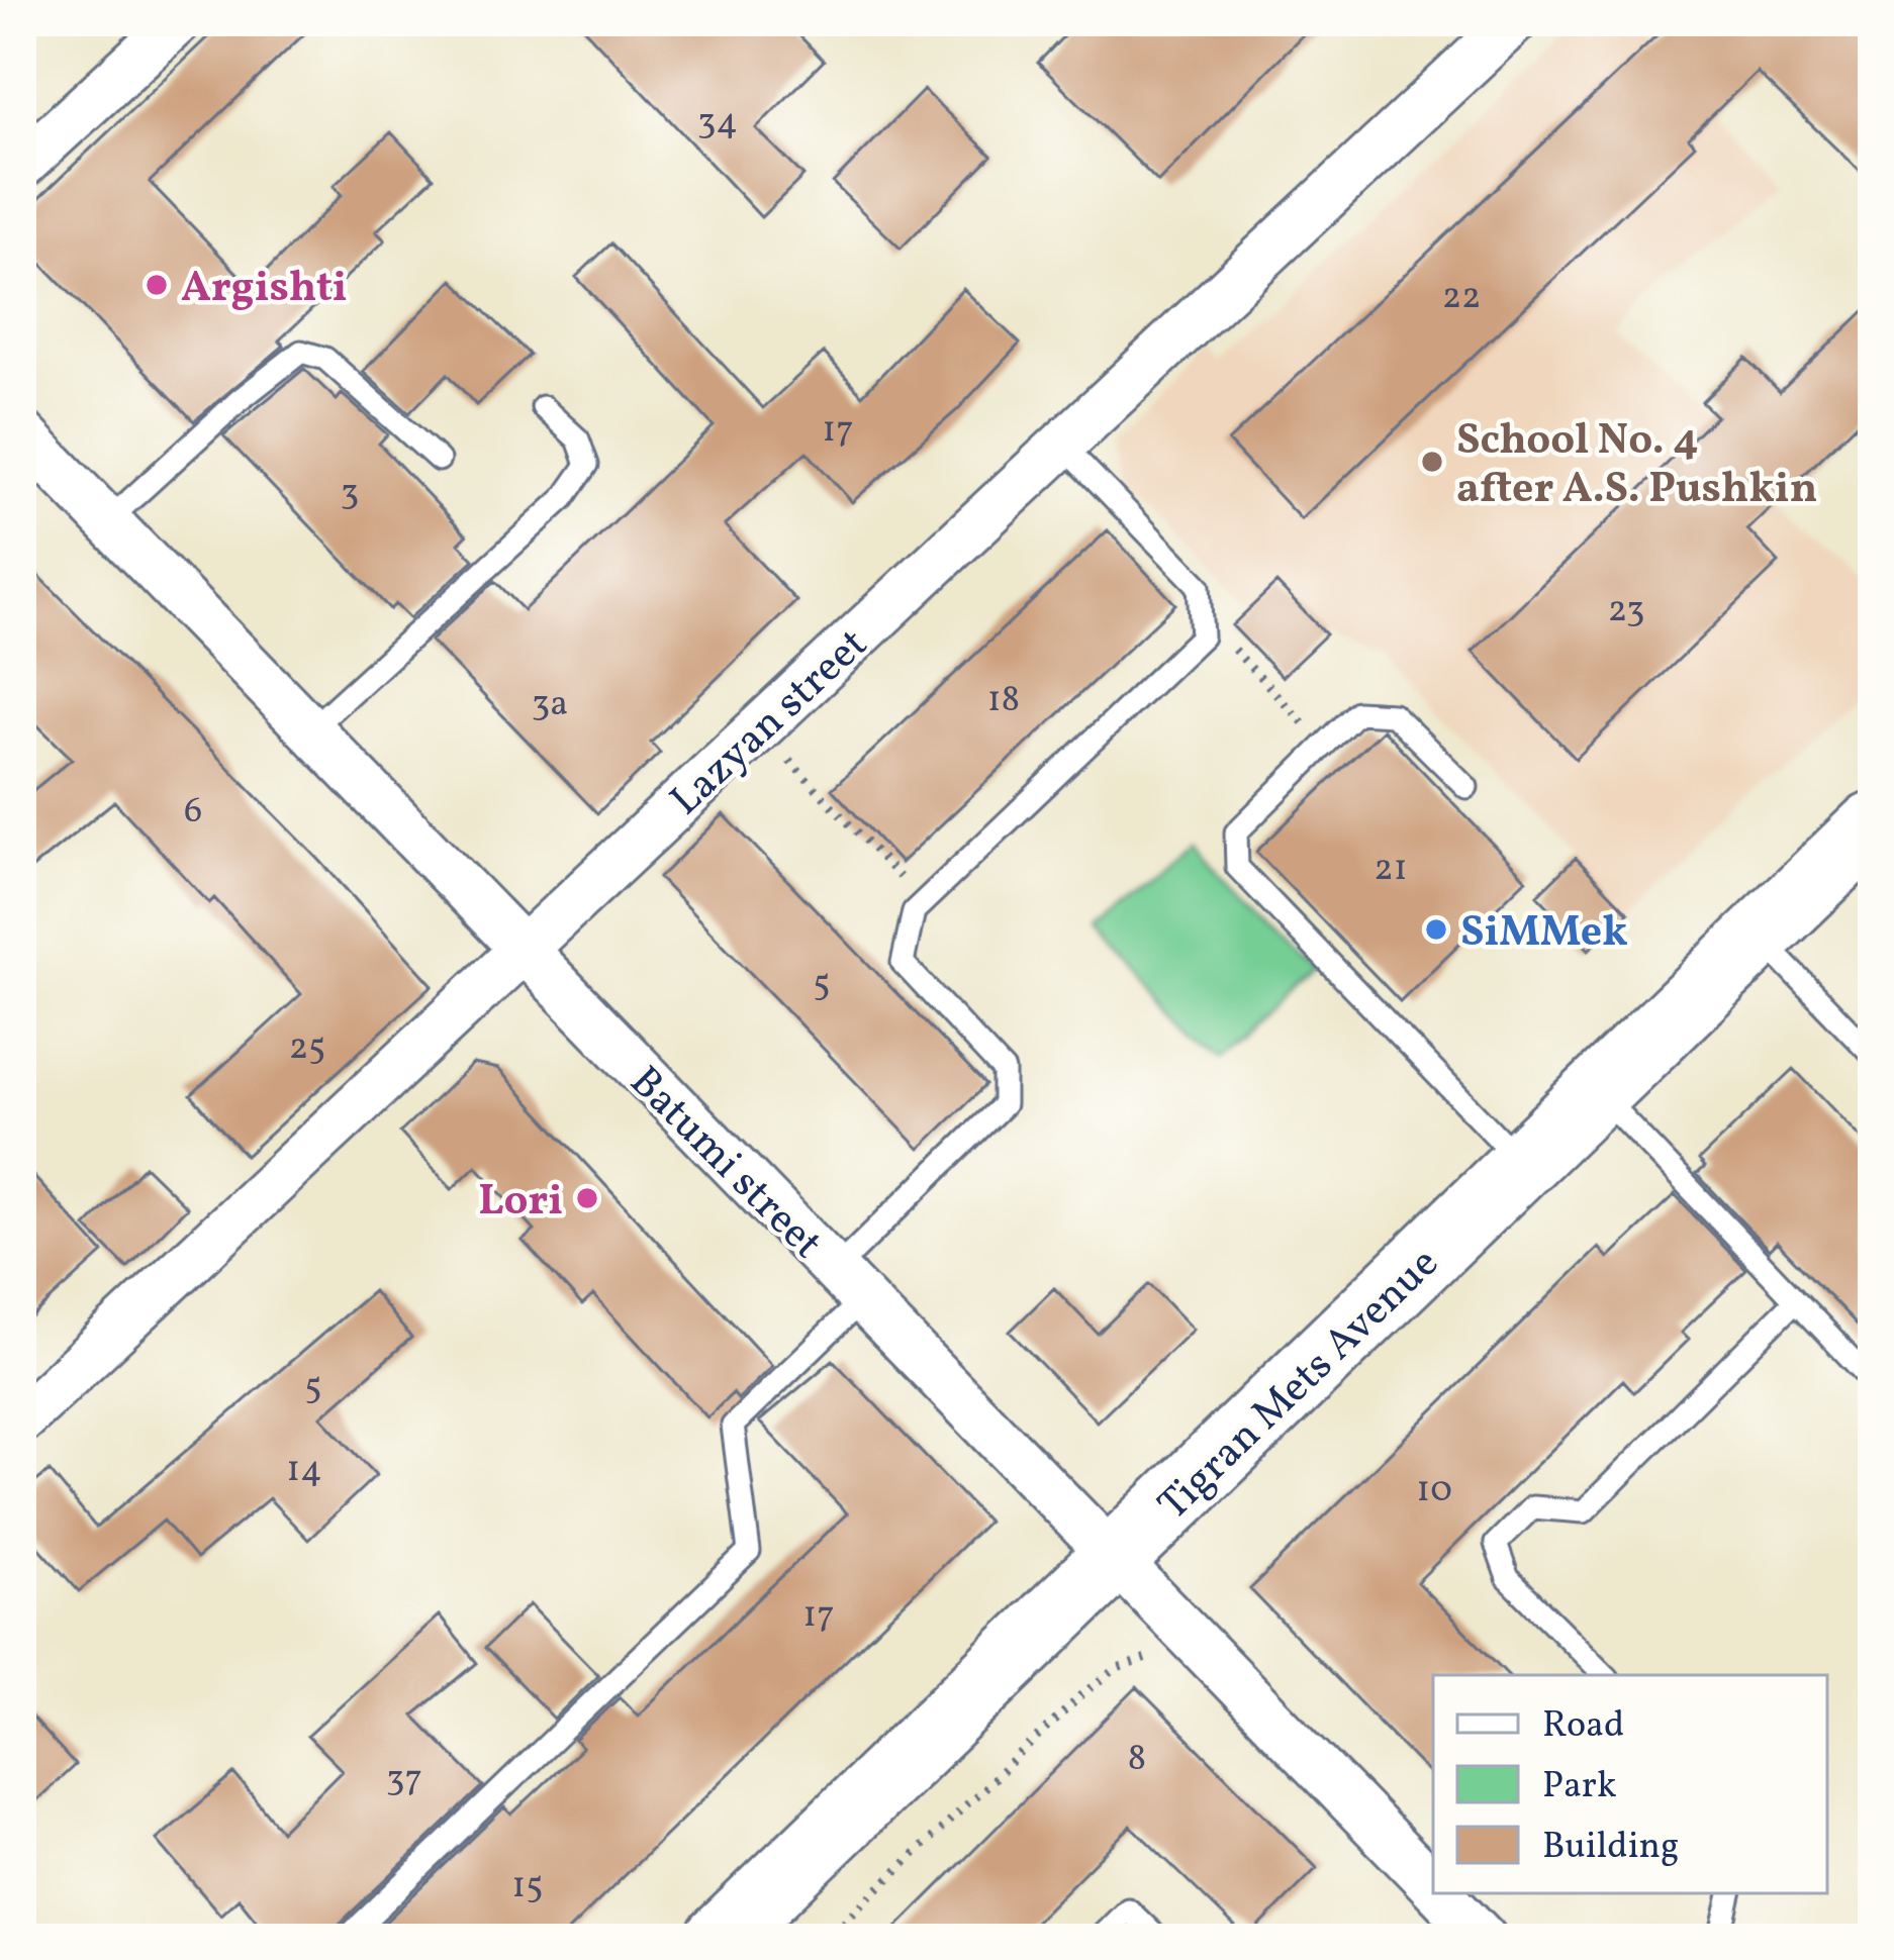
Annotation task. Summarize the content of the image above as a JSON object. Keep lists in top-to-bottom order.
{
  "streets": {
    "main road": ["Tigran Mets Avenue"],
    "street": ["Lazyan street", "Batumi street"]
  },
  "crossings": [
    ["Lazyan street", "Batumi street"],
    ["Batumi street", "Tigran Mets Avenue"]
  ],
  "places": [
    "Argishti",
    "School No. 4 after A.S. Pushkin",
    "SiMMek",
    "Lori"
  ],
  "house_numbers": [
    "34",
    "22",
    "17",
    "3",
    "23",
    "18",
    "3a",
    "6",
    "21",
    "5",
    "25",
    "5",
    "14",
    "10",
    "17",
    "8",
    "37",
    "15"
  ],
  "legend": ["Road", "Park", "Building"]
}
